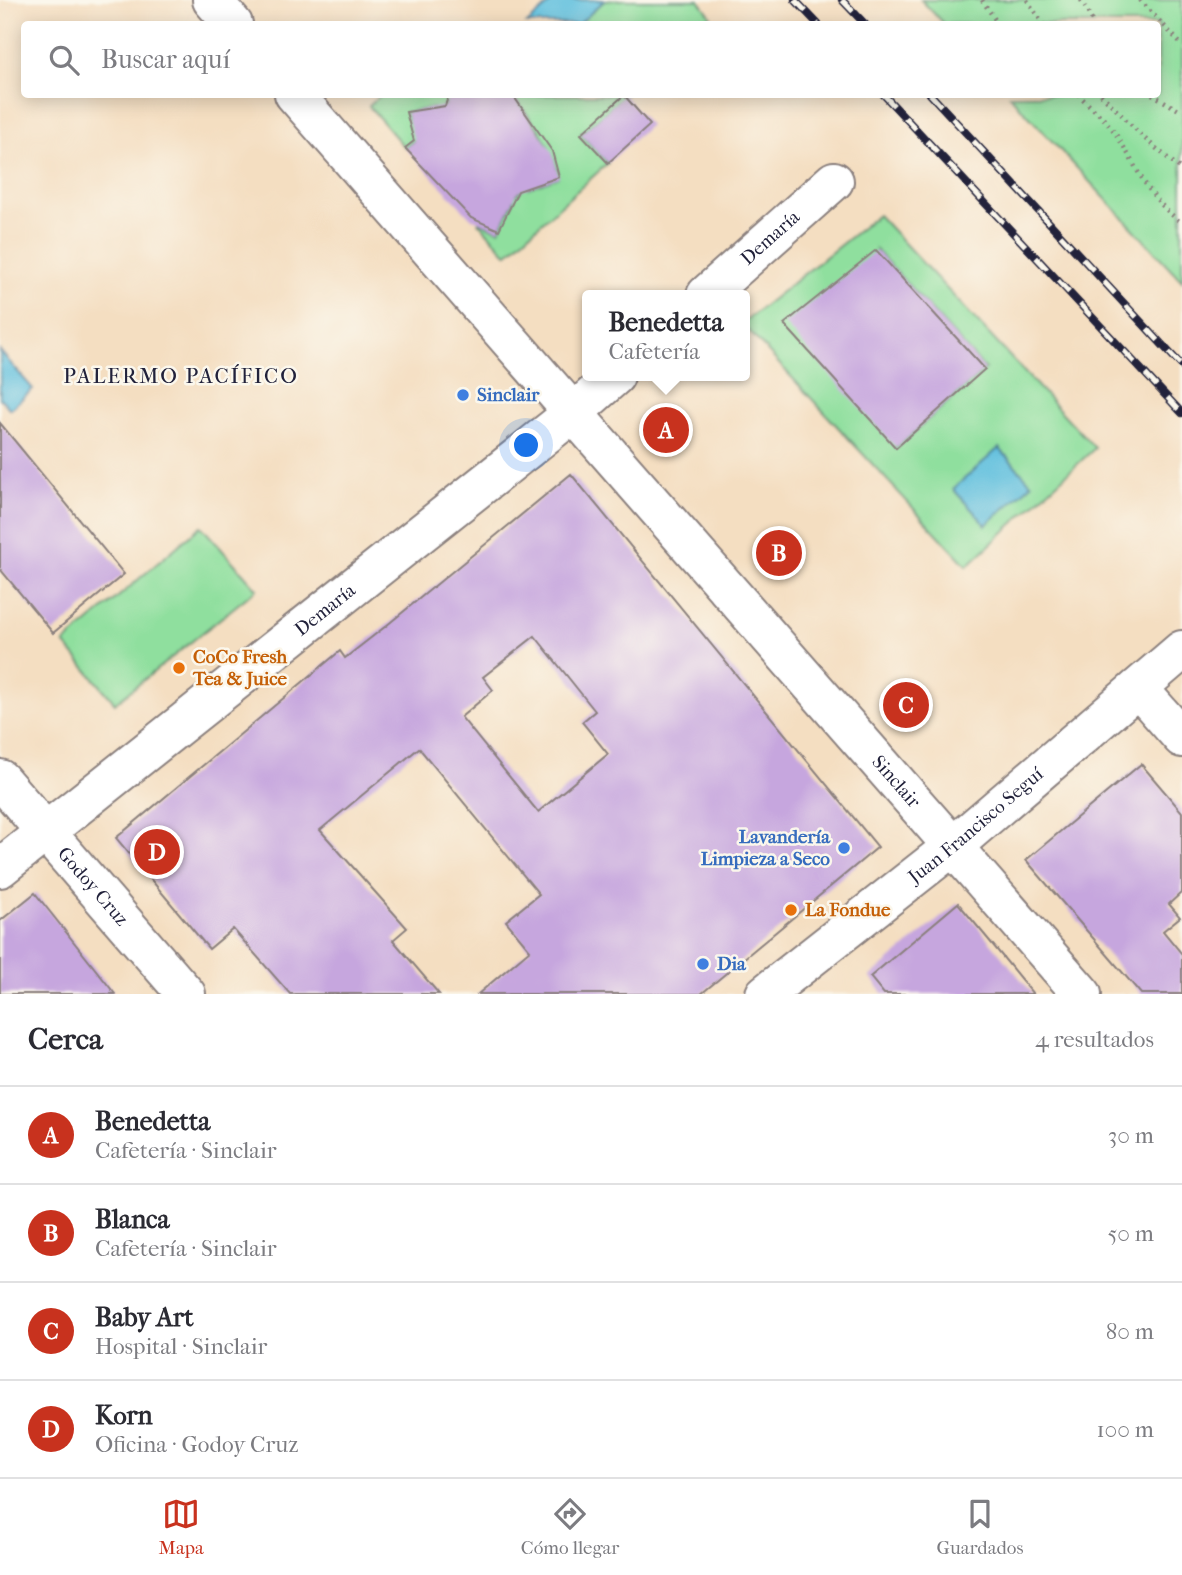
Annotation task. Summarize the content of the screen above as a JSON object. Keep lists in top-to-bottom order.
{
  "streets": {
    "street": [
      "Demaría",
      "Sinclair",
      "Juan Francisco Seguí",
      "Godoy Cruz"
    ]
  },
  "crossings": [
    ["Demaría", "Sinclair"],
    ["Demaría", "Godoy Cruz"],
    ["Sinclair", "Juan Francisco Seguí"]
  ],
  "districts": ["PALERMO PACÍFICO"],
  "places": [
    "Sinclair",
    "CoCo Fresh Tea & Juice",
    "Lavandería Limpieza a Seco",
    "La Fondue",
    "Dia"
  ],
  "page": {
    "search": "Buscar aquí",
    "popup": ["Benedetta", "Cafetería"],
    "pins": [
      "A",
      "B",
      "C",
      "D"
    ],
    "heading": ["Cerca", "4 resultados"],
    "list": [
      {
        "mark": "A",
        "name": "Benedetta",
        "note": "Cafetería · Sinclair",
        "value": "30 m"
      },
      {
        "mark": "B",
        "name": "Blanca",
        "note": "Cafetería · Sinclair",
        "value": "50 m"
      },
      {
        "mark": "C",
        "name": "Baby Art",
        "note": "Hospital · Sinclair",
        "value": "80 m"
      },
      {
        "mark": "D",
        "name": "Korn",
        "note": "Oficina · Godoy Cruz",
        "value": "100 m"
      }
    ],
    "nav": ["Mapa", "Cómo llegar", "Guardados"]
  }
}
